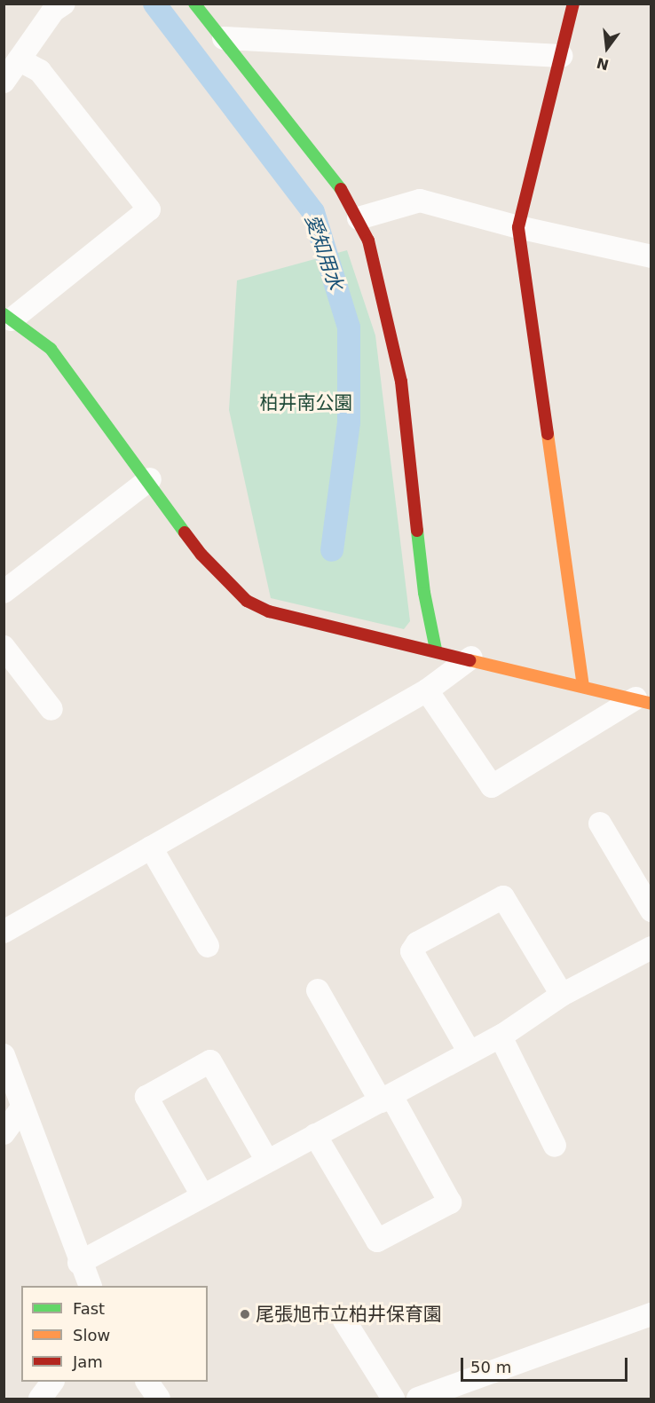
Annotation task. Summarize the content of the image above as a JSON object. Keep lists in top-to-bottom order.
{
  "water": ["愛知用水"],
  "parks": ["柏井南公園"],
  "places": ["尾張旭市立柏井保育園"],
  "legend": ["Fast", "Slow", "Jam"],
  "scale_bar": "50 m",
  "north": "bottom"
}
